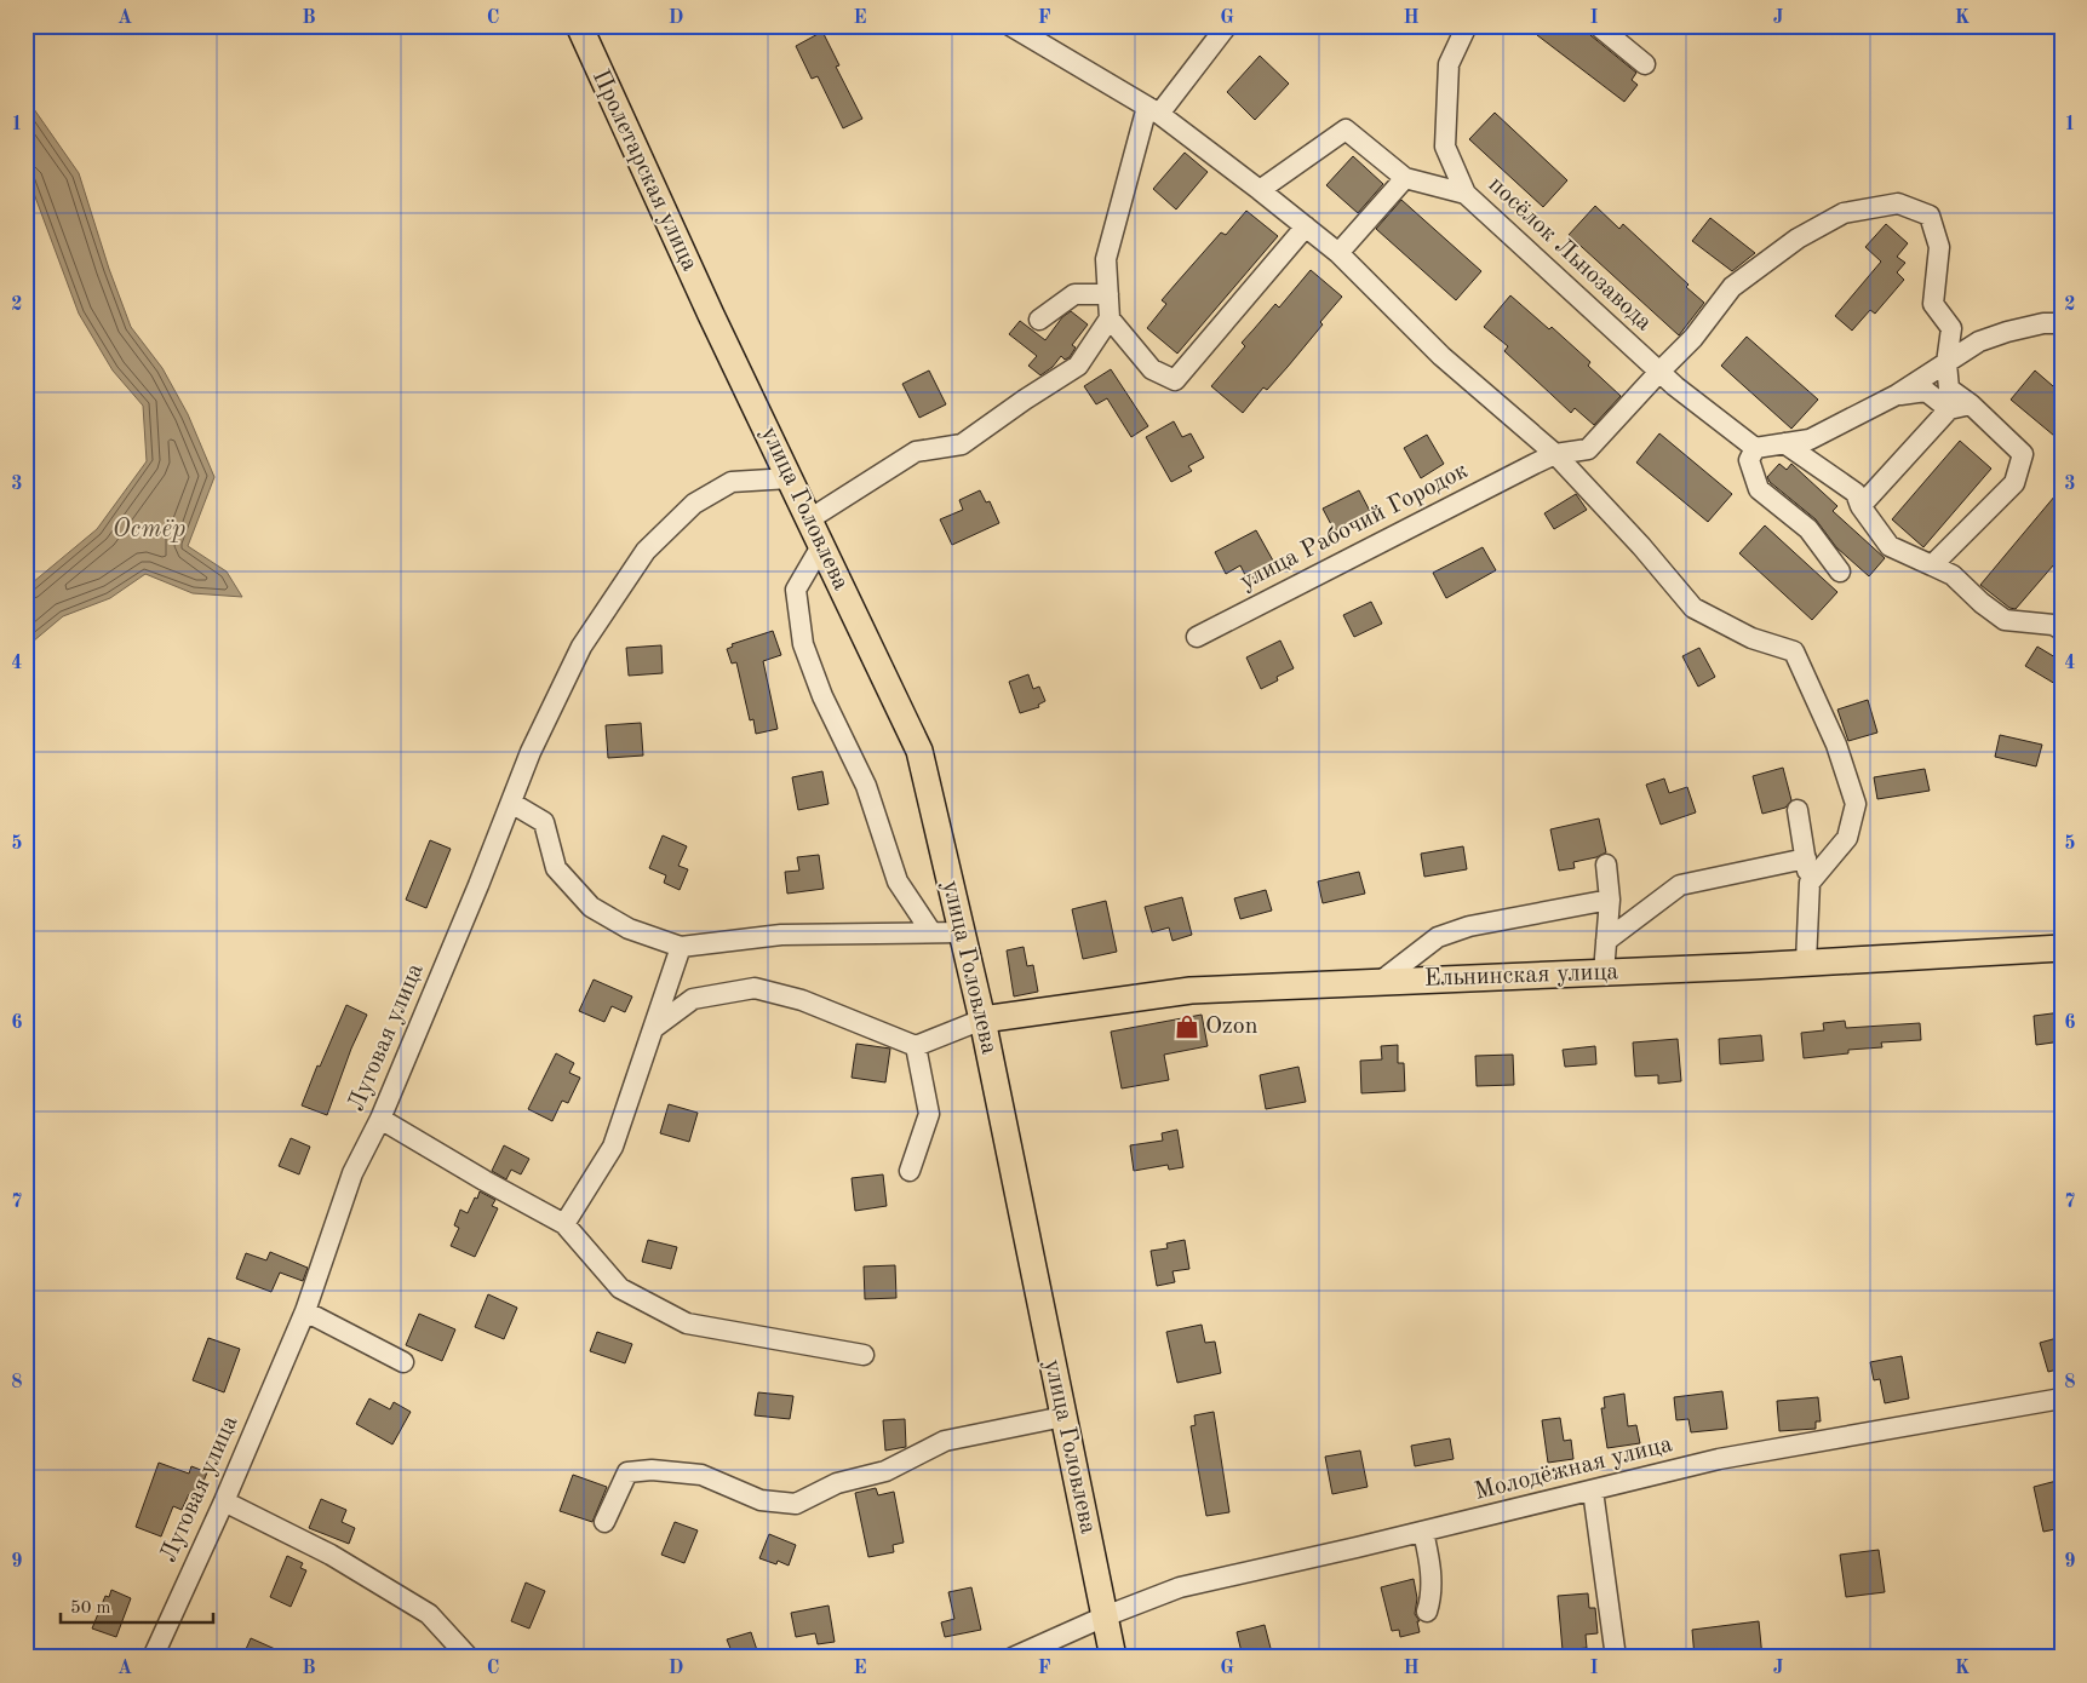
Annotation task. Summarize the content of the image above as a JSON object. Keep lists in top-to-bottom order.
{
  "streets": {
    "main road": ["Пролетарская улица", "улица Головлева", "Ельнинская улица"],
    "street": [
      "посёлок Льнозавода",
      "улица Рабочий Городок",
      "Луговая улица",
      "Молодёжная улица"
    ]
  },
  "crossings": [
    ["Пролетарская улица", "улица Головлева"],
    ["посёлок Льнозавода", "улица Рабочий Городок"],
    ["улица Головлева", "Ельнинская улица"],
    ["улица Головлева", "Луговая улица"],
    ["улица Головлева", "Молодёжная улица"]
  ],
  "water": ["Остёр"],
  "places": {
    "shop": ["Ozon"]
  },
  "scale_bar": "50 m",
  "grid": {
    "columns": [
      "A",
      "B",
      "C",
      "D",
      "E",
      "F",
      "G",
      "H",
      "I",
      "J",
      "K"
    ],
    "rows": [
      "1",
      "2",
      "3",
      "4",
      "5",
      "6",
      "7",
      "8",
      "9"
    ]
  }
}
